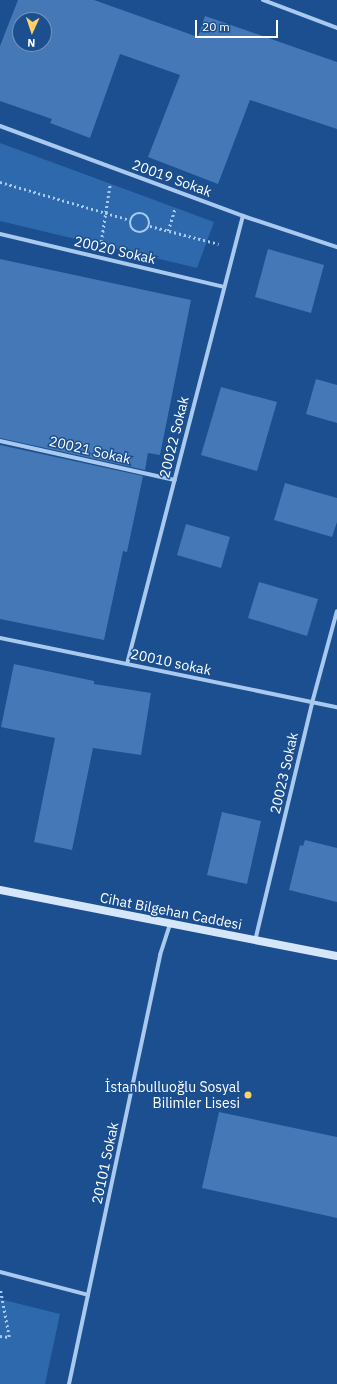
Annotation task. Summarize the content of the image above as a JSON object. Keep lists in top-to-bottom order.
{
  "streets": {
    "main road": ["Cihat Bilgehan Caddesi"],
    "street": [
      "20019 Sokak",
      "20020 Sokak",
      "20022 Sokak",
      "20021 Sokak",
      "20010 sokak",
      "20023 Sokak",
      "20101 Sokak"
    ]
  },
  "crossings": [
    ["20019 Sokak", "20022 Sokak"],
    ["20020 Sokak", "20022 Sokak"],
    ["20022 Sokak", "20021 Sokak"],
    ["20022 Sokak", "20010 sokak"],
    ["20010 sokak", "20023 Sokak"],
    ["20023 Sokak", "Cihat Bilgehan Caddesi"],
    ["Cihat Bilgehan Caddesi", "20101 Sokak"]
  ],
  "places": ["İstanbulluoğlu Sosyal Bilimler Lisesi"],
  "scale_bar": "20 m",
  "north": "bottom"
}
